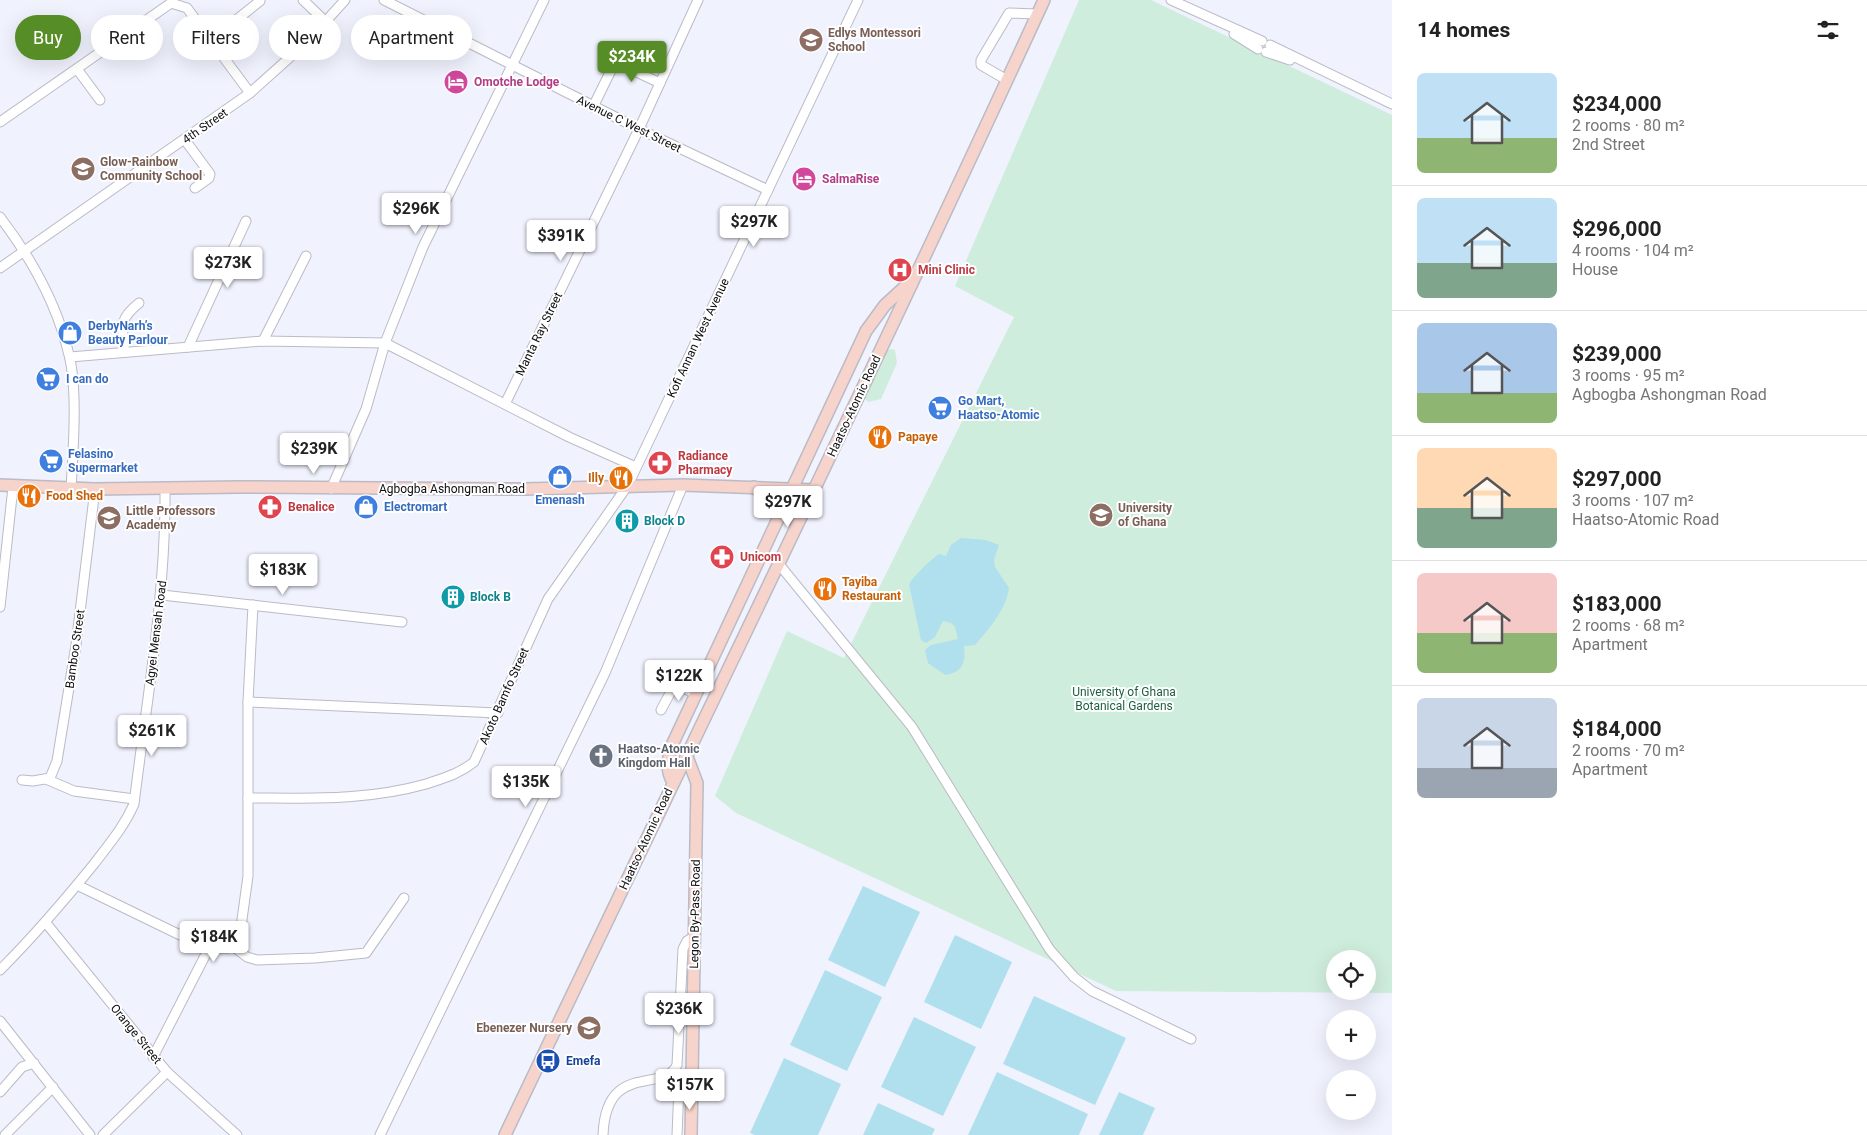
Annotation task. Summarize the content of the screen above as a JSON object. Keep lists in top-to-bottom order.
{
  "streets": {
    "street": [
      "Avenue C West Street",
      "4th Street",
      "Manta Ray Street",
      "Kofi Annan West Avenue",
      "Haatso-Atomic Road",
      "Agbogba Ashongman Road",
      "Agyei Mensah Road",
      "Bamboo Street",
      "Akoto Bamfo Street",
      "Legon By-Pass Road",
      "Orange Street"
    ]
  },
  "crossings": [
    ["Avenue C West Street", "Manta Ray Street"],
    ["Avenue C West Street", "Kofi Annan West Avenue"],
    ["Kofi Annan West Avenue", "Agbogba Ashongman Road"],
    ["Kofi Annan West Avenue", "Akoto Bamfo Street"],
    ["Haatso-Atomic Road", "Agbogba Ashongman Road"],
    ["Haatso-Atomic Road", "Legon By-Pass Road"],
    ["Agbogba Ashongman Road", "Agyei Mensah Road"],
    ["Agbogba Ashongman Road", "Bamboo Street"],
    ["Agbogba Ashongman Road", "Akoto Bamfo Street"],
    ["Agyei Mensah Road", "Orange Street"]
  ],
  "parks": ["University of Ghana Botanical Gardens"],
  "places": {
    "school or university": [
      "Edlys Montessori School",
      "Glow-Rainbow Community School",
      "University of Ghana",
      "Little Professors Academy",
      "Ebenezer Nursery"
    ],
    "hotel": ["Omotche Lodge", "SalmaRise"],
    "hospital": ["Mini Clinic"],
    "shop": ["DerbyNarh’s Beauty Parlour", "Emenash", "Electromart"],
    "supermarket": ["I can do", "Go Mart, Haatso-Atomic", "Felasino Supermarket"],
    "restaurant": [
      "Papaye",
      "Illy",
      "Food Shed",
      "Tayiba Restaurant"
    ],
    "pharmacy": ["Radiance Pharmacy", "Benalice", "Unicom"],
    "building": ["Block D", "Block B"],
    "church": ["Haatso-Atomic Kingdom Hall"],
    "bus stop": ["Emefa"]
  },
  "page": {
    "heading": "14 homes",
    "chip": [
      "Buy",
      "Rent",
      "Filters",
      "New",
      "Apartment"
    ],
    "price": [
      "$234K",
      "$296K",
      "$297K",
      "$391K",
      "$273K",
      "$239K",
      "$297K",
      "$183K",
      "$122K",
      "$261K",
      "$135K",
      "$184K",
      "$236K",
      "$157K"
    ],
    "list": [
      {
        "name": "$234,000",
        "note": "2 rooms · 80 m² · 2nd Street"
      },
      {
        "name": "$296,000",
        "note": "4 rooms · 104 m² · House"
      },
      {
        "name": "$239,000",
        "note": "3 rooms · 95 m² · Agbogba Ashongman Road"
      },
      {
        "name": "$297,000",
        "note": "3 rooms · 107 m² · Haatso-Atomic Road"
      },
      {
        "name": "$183,000",
        "note": "2 rooms · 68 m² · Apartment"
      },
      {
        "name": "$184,000",
        "note": "2 rooms · 70 m² · Apartment"
      }
    ],
    "map_buttons": ["+", "−"]
  }
}
